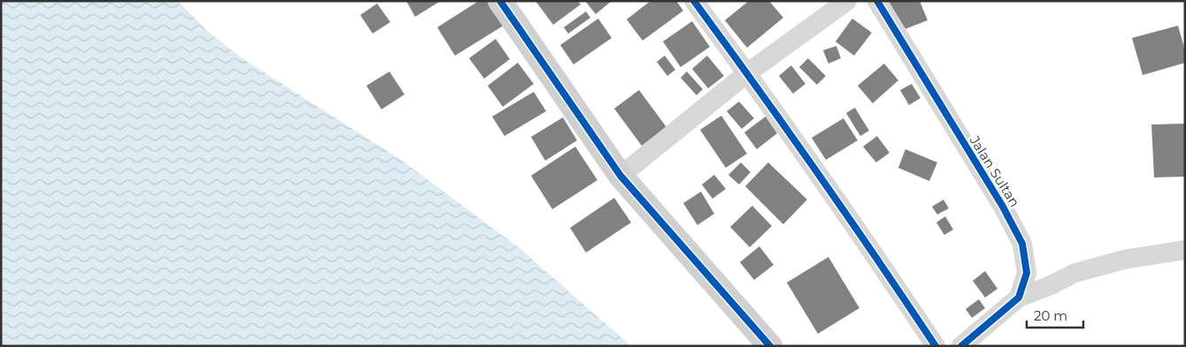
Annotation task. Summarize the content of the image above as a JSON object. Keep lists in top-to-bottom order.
{
  "streets": {
    "street": ["Jalan Sultan"]
  },
  "scale_bar": "20 m"
}
